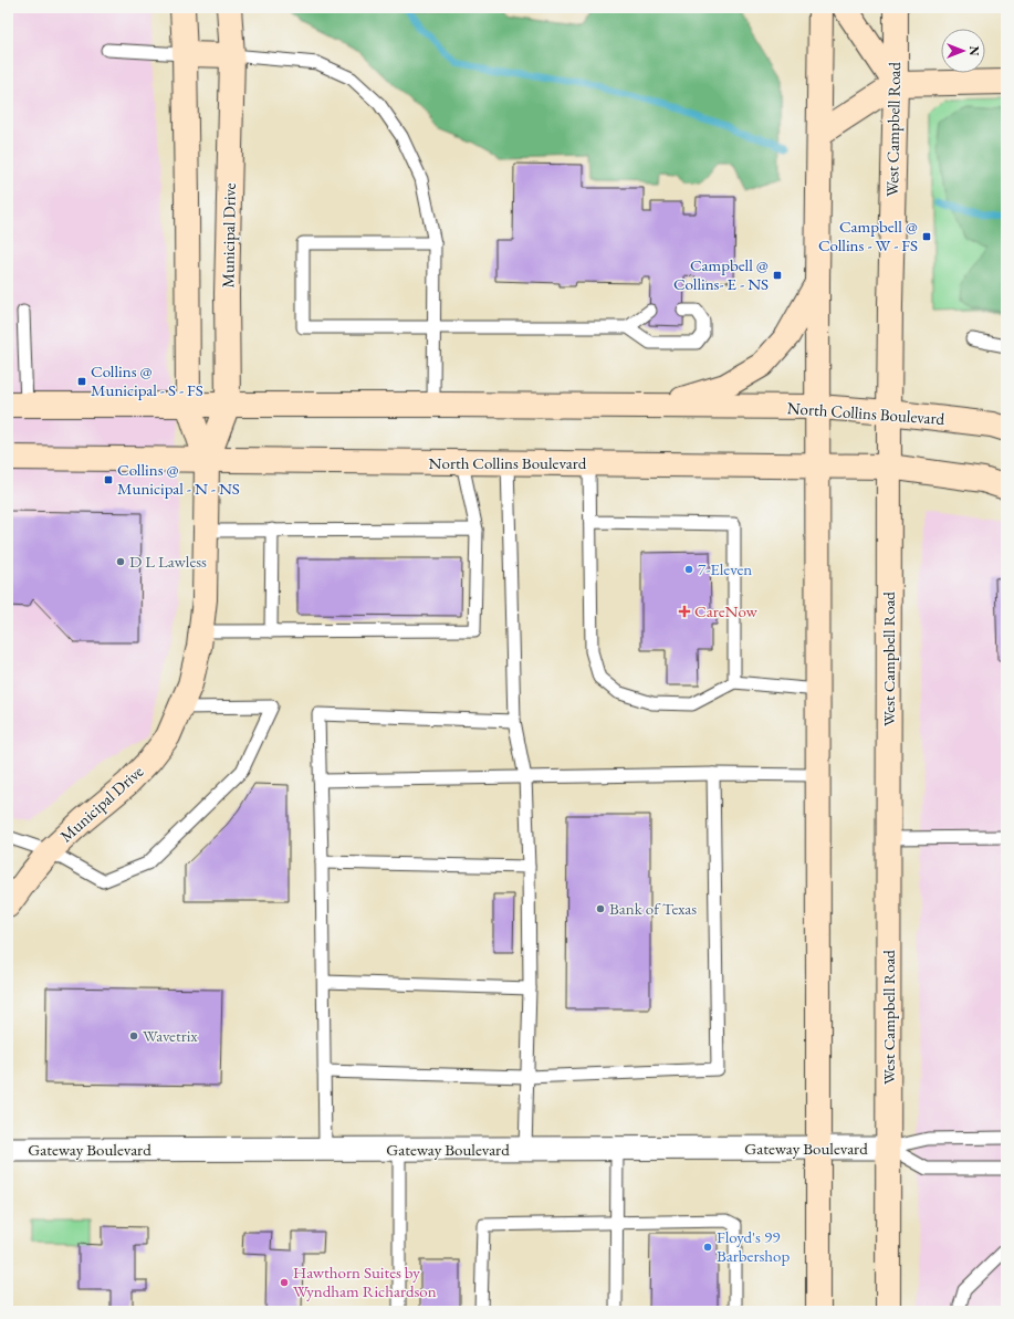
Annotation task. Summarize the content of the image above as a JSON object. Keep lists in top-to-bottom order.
{
  "streets": {
    "main road": ["West Campbell Road", "Municipal Drive", "North Collins Boulevard"],
    "street": ["Gateway Boulevard"]
  },
  "crossings": [
    ["West Campbell Road", "North Collins Boulevard"],
    ["West Campbell Road", "Gateway Boulevard"],
    ["Municipal Drive", "North Collins Boulevard"]
  ],
  "places": {
    "transit": [
      "Campbell @ Collins - W - FS",
      "Campbell @ Collins- E - NS",
      "Collins @ Municipal - S - FS",
      "Collins @ Municipal - N - NS"
    ],
    "other": [
      "D L Lawless",
      "7-Eleven",
      "Bank of Texas",
      "Wavetrix",
      "Floyd's 99 Barbershop",
      "Hawthorn Suites by Wyndham Richardson"
    ],
    "health": ["CareNow"]
  },
  "north": "right"
}
